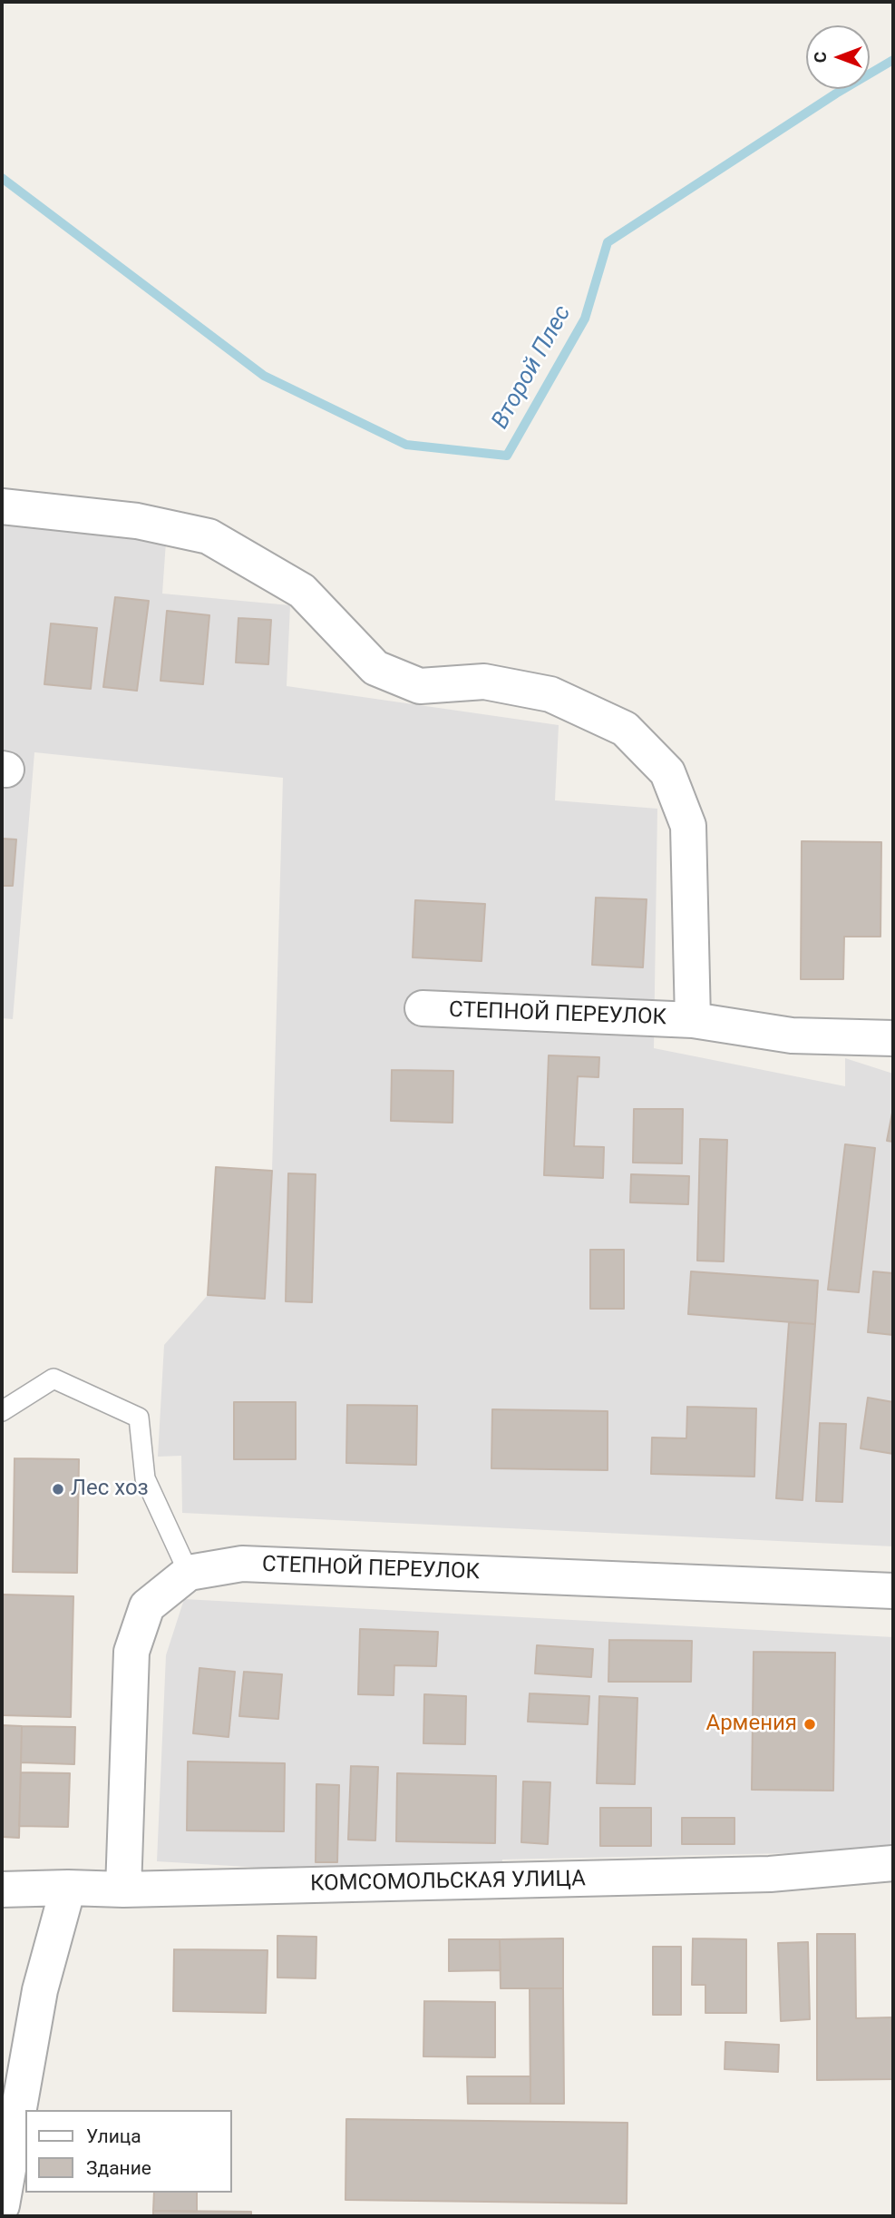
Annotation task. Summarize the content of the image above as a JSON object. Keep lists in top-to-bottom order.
{
  "streets": {
    "street": ["СТЕПНОЙ ПЕРЕУЛОК", "КОМСОМОЛЬСКАЯ УЛИЦА"]
  },
  "crossings": [
    ["СТЕПНОЙ ПЕРЕУЛОК", "КОМСОМОЛЬСКАЯ УЛИЦА"]
  ],
  "water": ["Второй Плес"],
  "places": ["Лес хоз", "Армения"],
  "legend": ["Улица", "Здание"],
  "north": "left"
}
